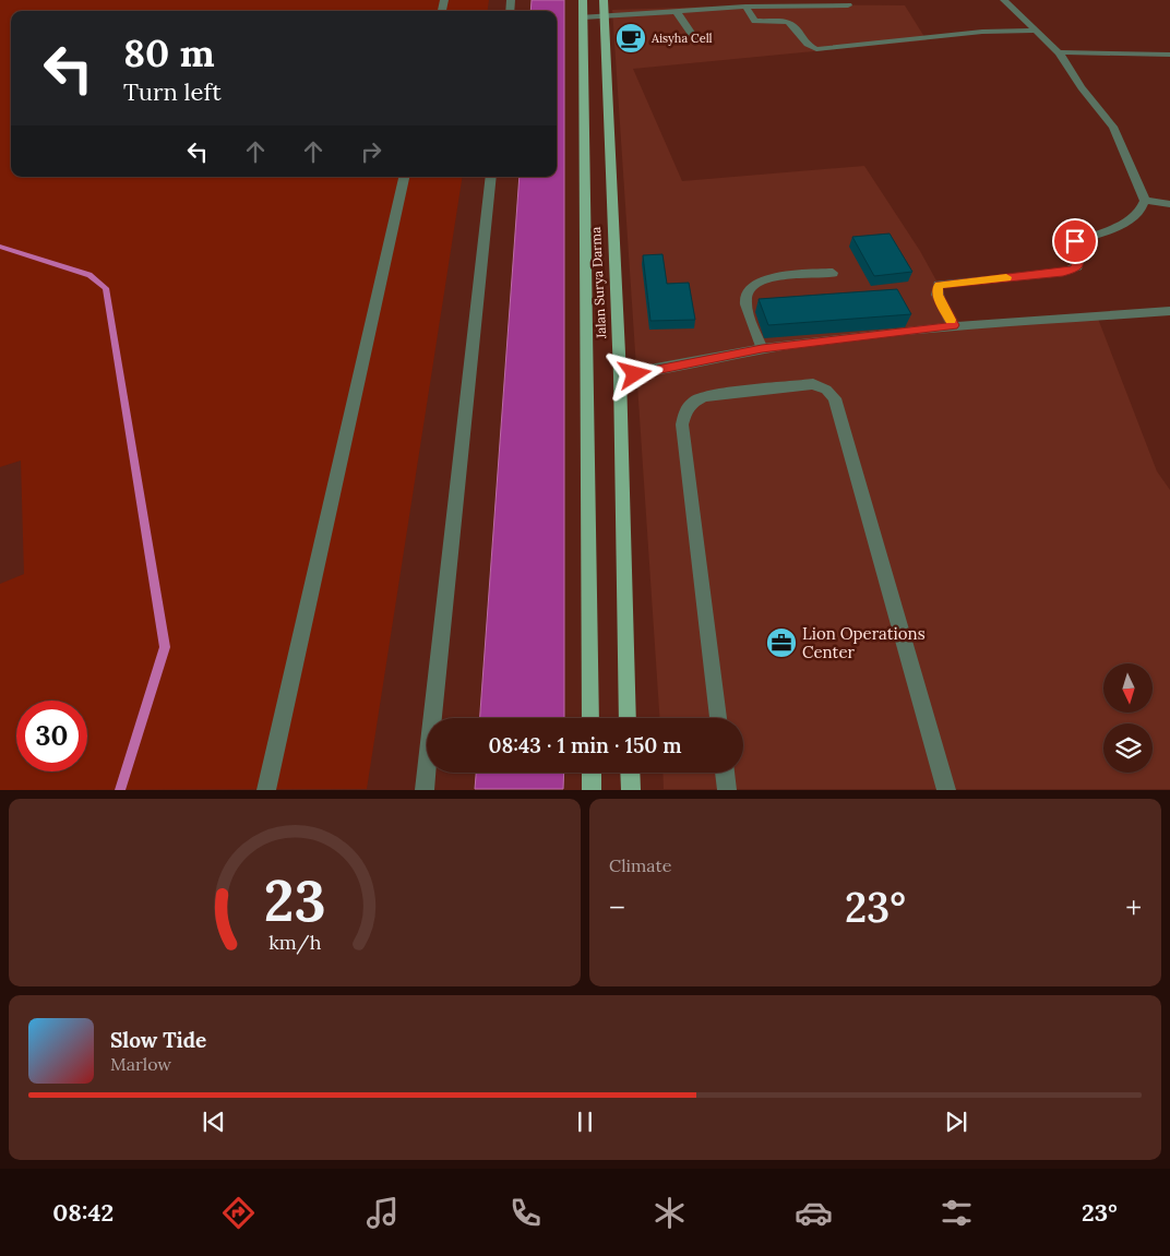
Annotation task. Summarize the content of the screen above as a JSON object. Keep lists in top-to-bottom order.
{
  "streets": {
    "main road": ["Jalan Surya Darma"]
  },
  "places": {
    "cafe": ["Aisyha Cell"],
    "office": ["Lion Operations Center"]
  },
  "north": "bottom",
  "page": {
    "turn": ["80 m", "Turn left"],
    "limit": "30",
    "trip": "08:43 · 1 min · 150 m",
    "tile": "Climate",
    "heat": ["−", "23°", "+"],
    "song": ["Slow Tide", "Marlow"],
    "tabs": ["08:42", "23°"],
    "gauge": ["23", "km/h"]
  }
}
